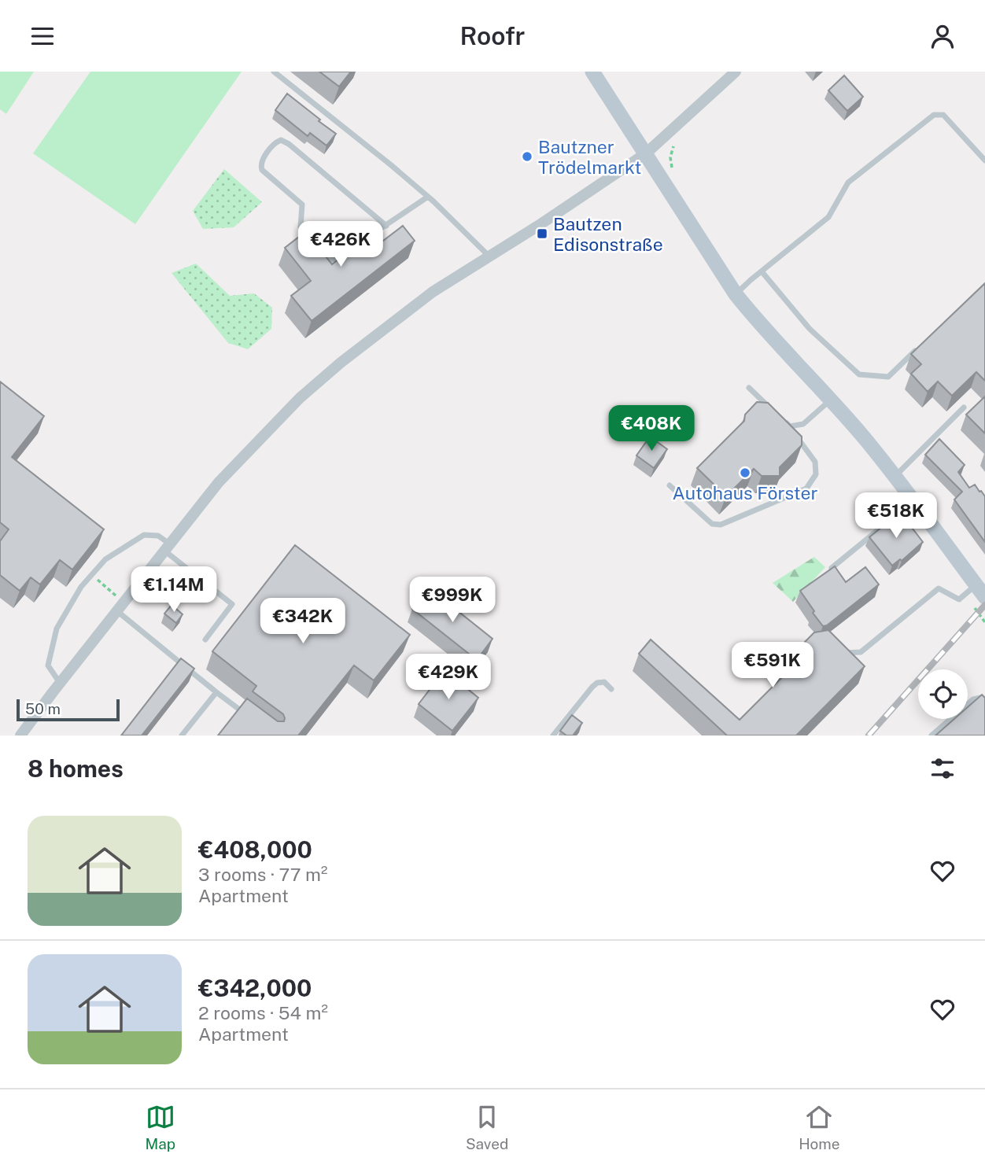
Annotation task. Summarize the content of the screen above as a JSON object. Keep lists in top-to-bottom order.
{
  "places": {
    "other": ["Bautzner Trödelmarkt", "Autohaus Förster"],
    "transit": ["Bautzen Edisonstraße"]
  },
  "scale_bar": "50 m",
  "page": {
    "header": "Roofr",
    "price": [
      "€426K",
      "€408K",
      "€518K",
      "€1.14M",
      "€999K",
      "€342K",
      "€591K",
      "€429K"
    ],
    "scale": "50 m",
    "heading": "8 homes",
    "list": [
      {
        "name": "€408,000",
        "note": "3 rooms · 77 m² · Apartment"
      },
      {
        "name": "€342,000",
        "note": "2 rooms · 54 m² · Apartment"
      }
    ],
    "tabs": ["Map", "Saved", "Home"]
  }
}
